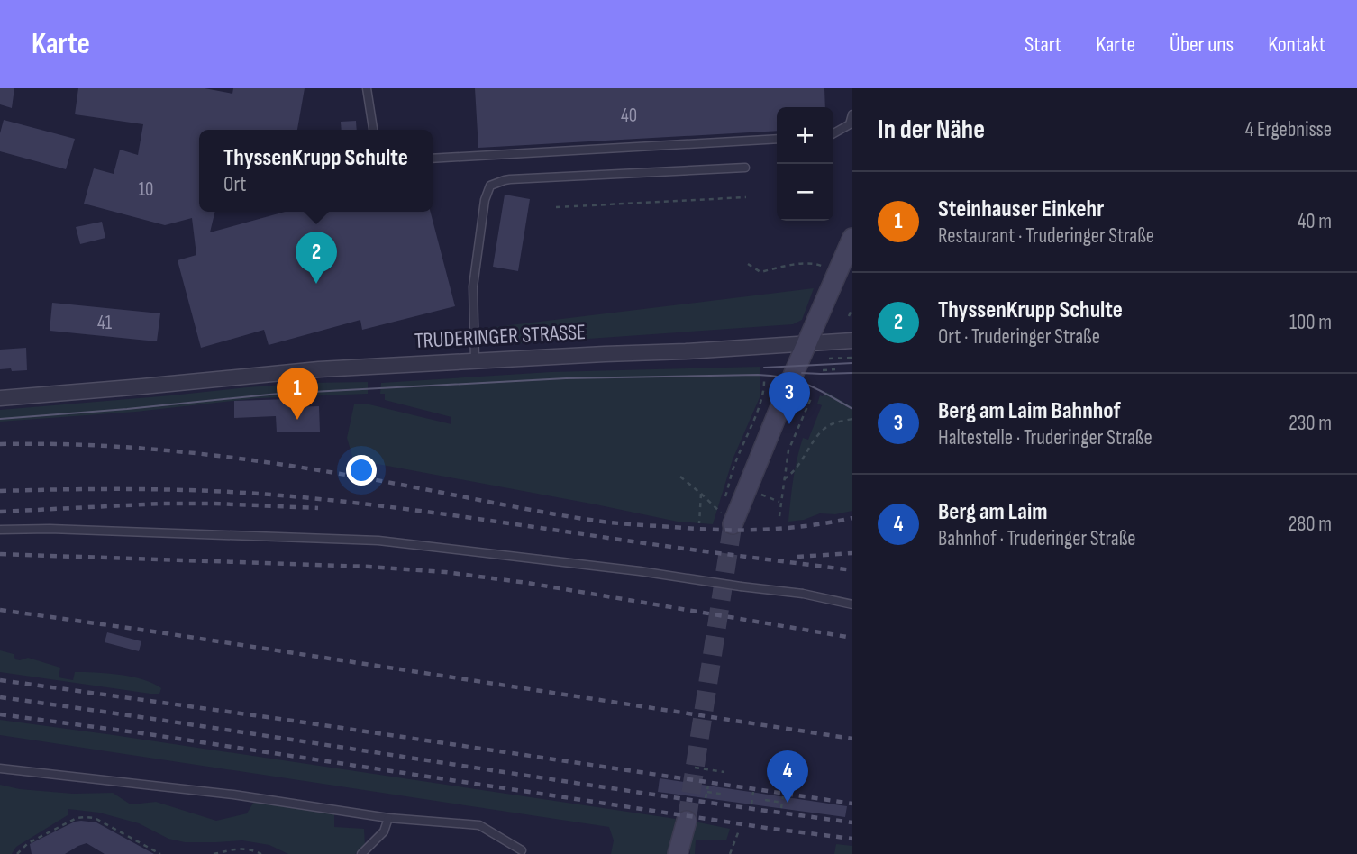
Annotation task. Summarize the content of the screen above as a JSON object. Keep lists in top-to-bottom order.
{
  "streets": {
    "street": ["TRUDERINGER STRASSE"]
  },
  "house_numbers": ["40", "10", "41"],
  "page": {
    "header": "Karte",
    "nav": [
      "Start",
      "Karte",
      "Über uns",
      "Kontakt"
    ],
    "heading": ["In der Nähe", "4 Ergebnisse"],
    "map_buttons": ["+", "−"],
    "popup": ["ThyssenKrupp Schulte", "Ort"],
    "list": [
      {
        "mark": "1",
        "name": "Steinhauser Einkehr",
        "note": "Restaurant · Truderinger Straße",
        "value": "40 m"
      },
      {
        "mark": "2",
        "name": "ThyssenKrupp Schulte",
        "note": "Ort · Truderinger Straße",
        "value": "100 m"
      },
      {
        "mark": "3",
        "name": "Berg am Laim Bahnhof",
        "note": "Haltestelle · Truderinger Straße",
        "value": "230 m"
      },
      {
        "mark": "4",
        "name": "Berg am Laim",
        "note": "Bahnhof · Truderinger Straße",
        "value": "280 m"
      }
    ],
    "pins": [
      "2",
      "1",
      "3",
      "4"
    ]
  }
}
